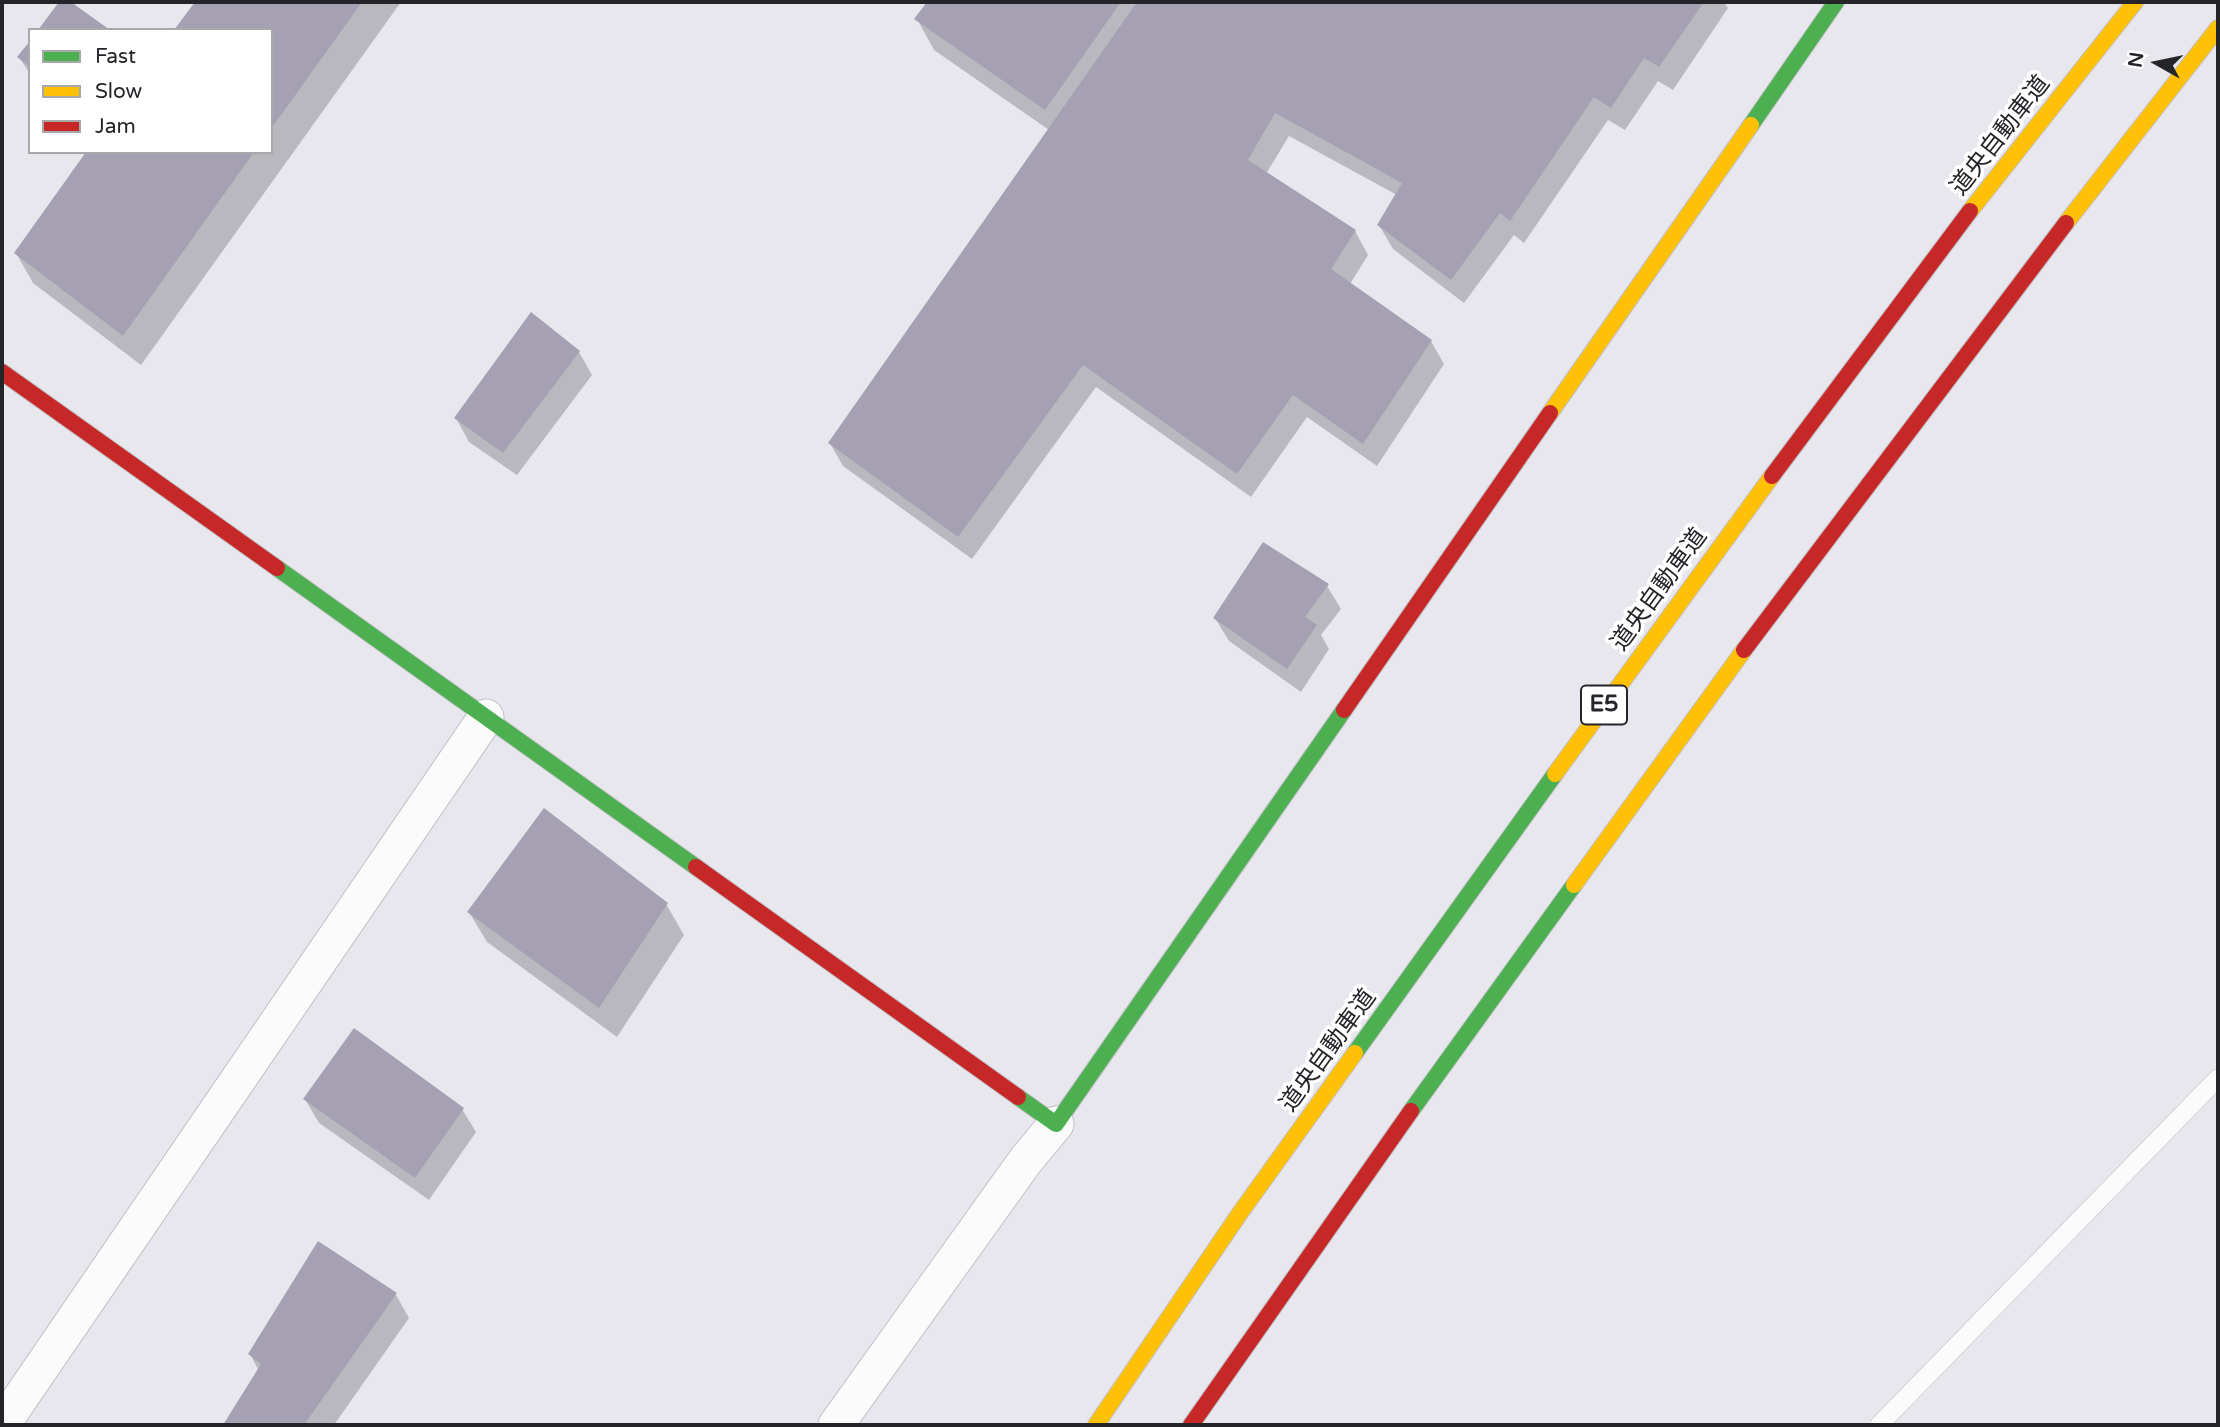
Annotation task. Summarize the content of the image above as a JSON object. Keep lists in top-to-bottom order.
{
  "streets": {
    "main road": ["道央自動車道", "E5"]
  },
  "legend": ["Fast", "Slow", "Jam"],
  "north": "left"
}
